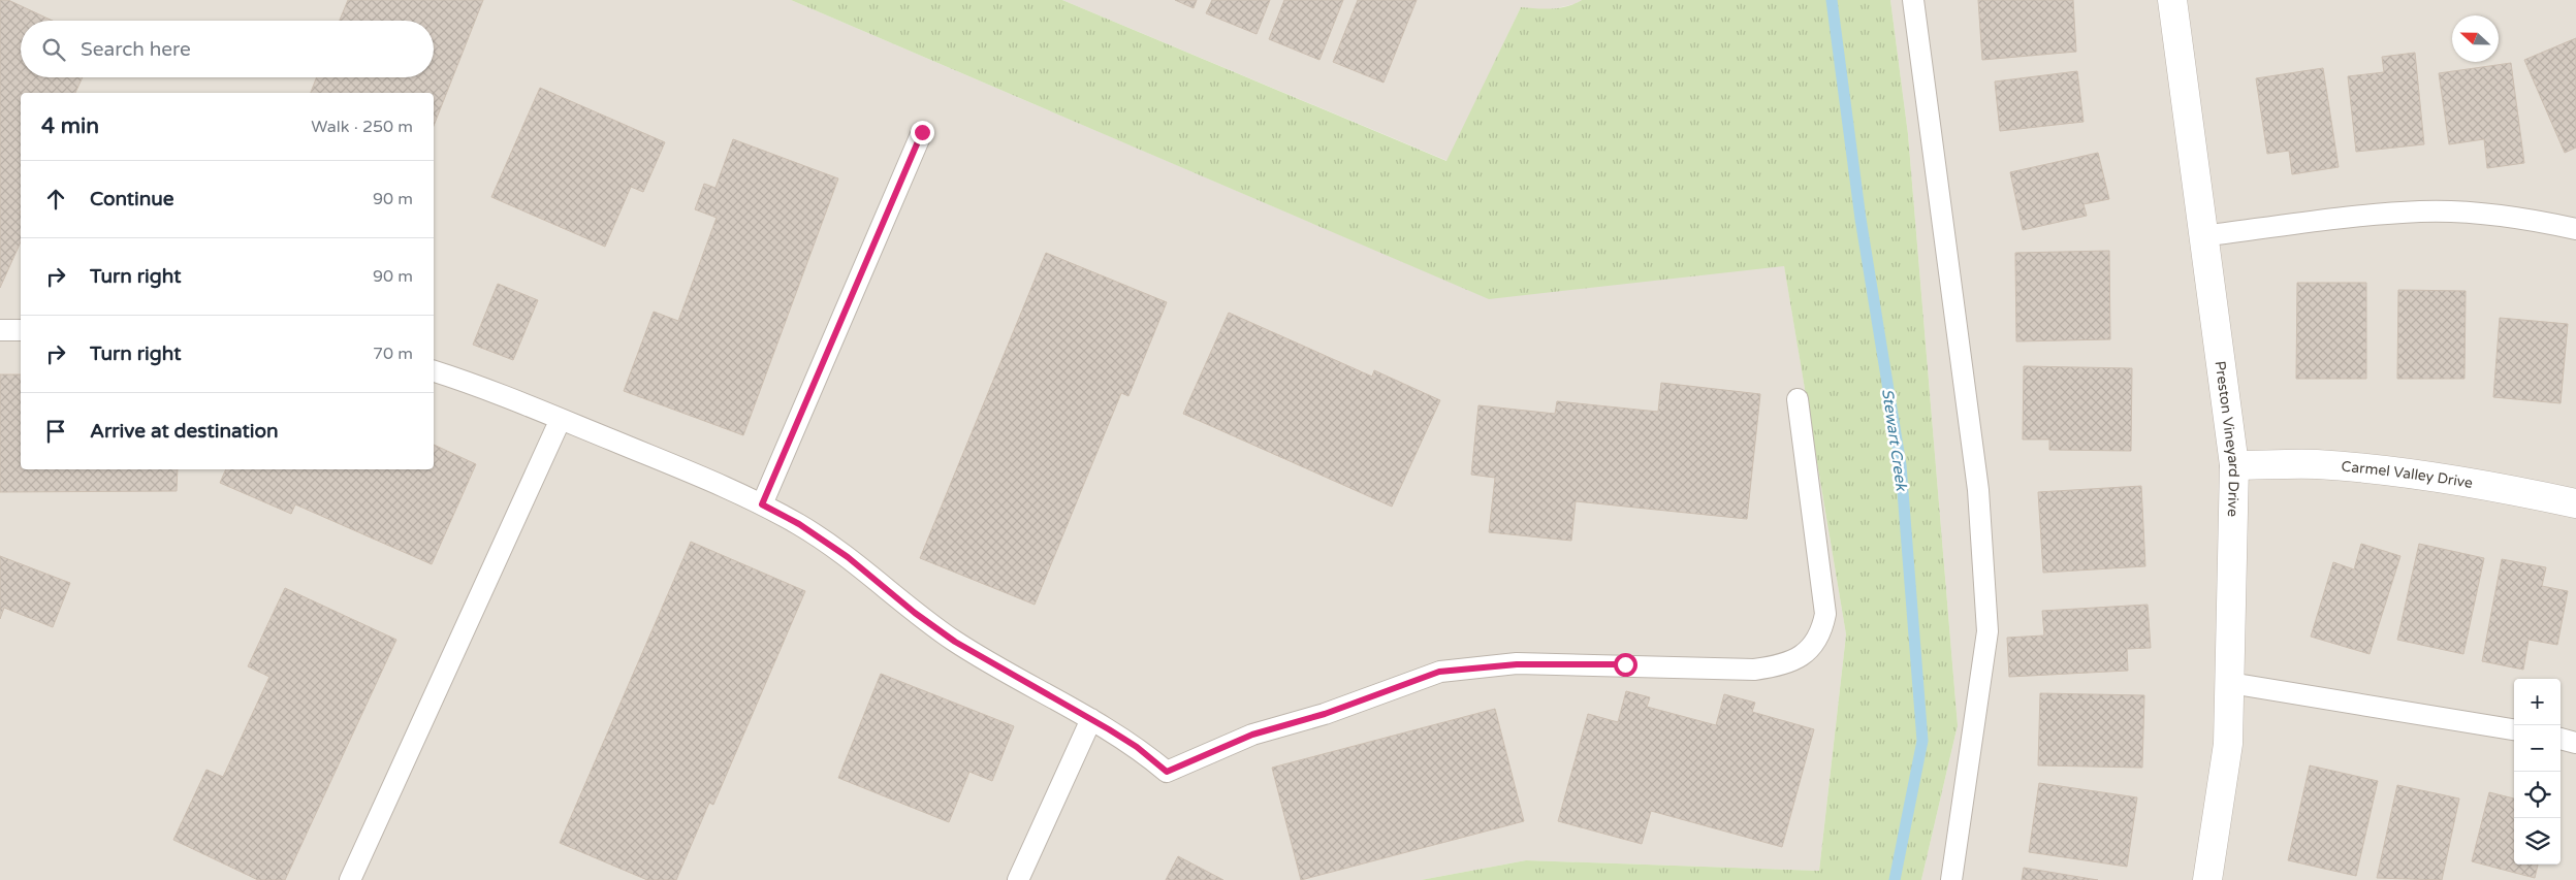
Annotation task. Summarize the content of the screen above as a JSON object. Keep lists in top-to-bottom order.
{
  "streets": {
    "street": ["Preston Vineyard Drive", "Carmel Valley Drive"]
  },
  "crossings": [
    ["Preston Vineyard Drive", "Carmel Valley Drive"]
  ],
  "water": ["Stewart Creek"],
  "north": "left",
  "page": {
    "search": "Search here",
    "heading": ["4 min", "Walk · 250 m"],
    "list": [
      ["Continue", "90 m"],
      ["Turn right", "90 m"],
      ["Turn right", "70 m"],
      "Arrive at destination"
    ],
    "map_buttons": ["+", "−"]
  }
}
